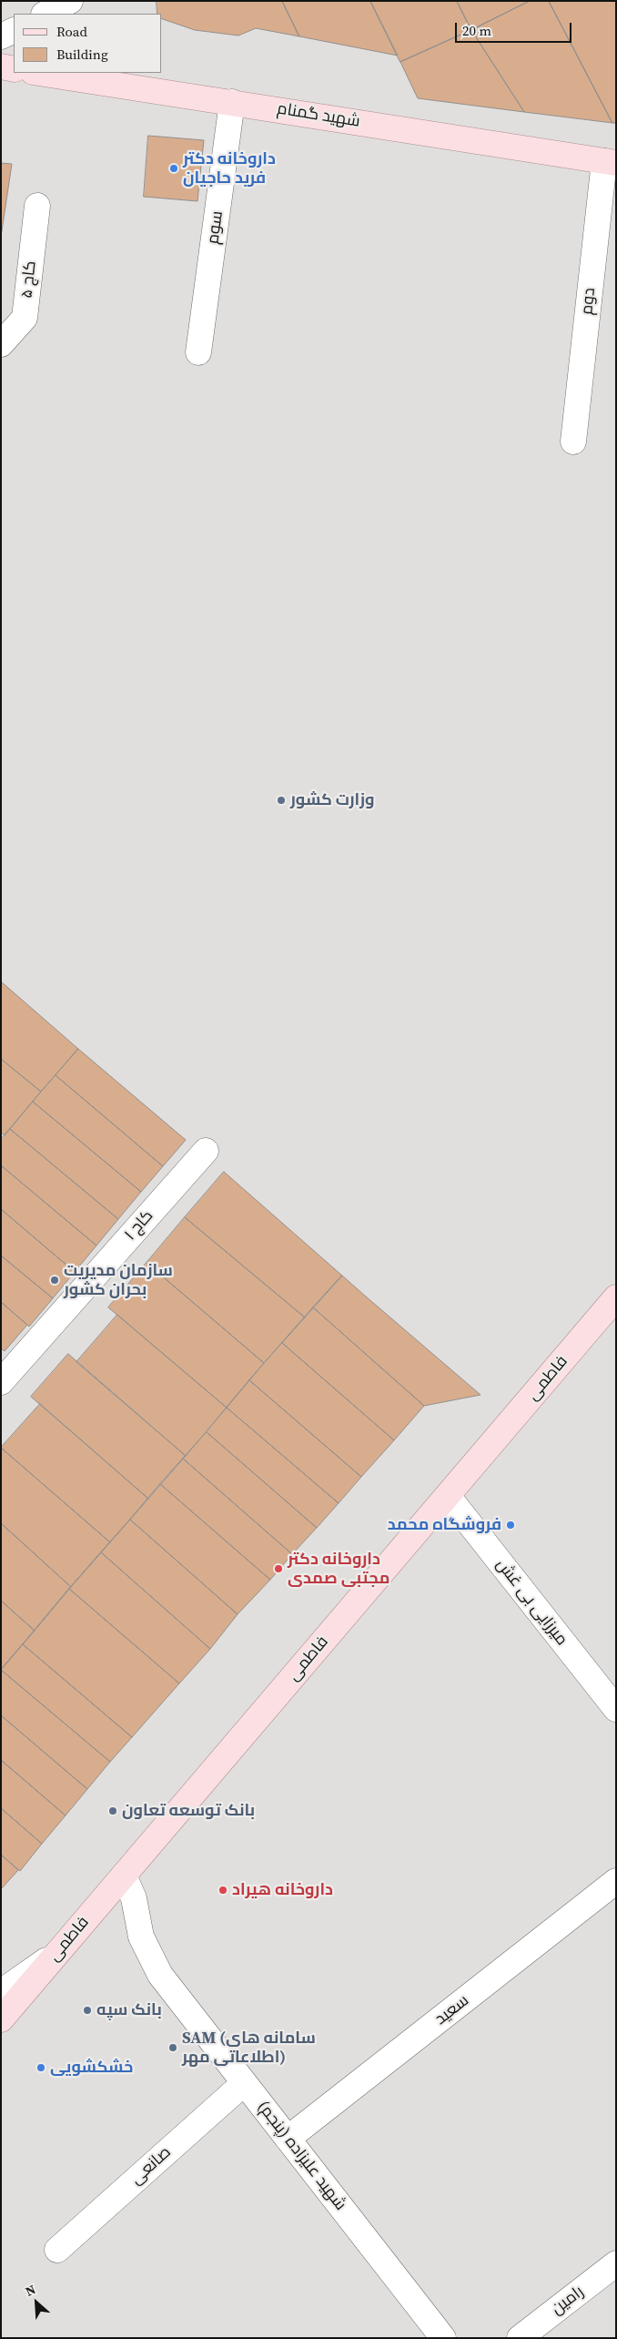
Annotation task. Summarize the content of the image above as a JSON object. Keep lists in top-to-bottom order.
{
  "streets": {
    "main road": ["شهید گمنام", "فاطمی"],
    "street": [
      "سوم",
      "کاج ۵",
      "دوم",
      "کاج ۱",
      "میرزایی بی غش",
      "سعید",
      "شهید علیزاده (پنجم)",
      "صانعی",
      "رامین"
    ]
  },
  "crossings": [
    ["شهید گمنام", "سوم"],
    ["شهید گمنام", "دوم"],
    ["فاطمی", "میرزایی بی غش"],
    ["فاطمی", "شهید علیزاده (پنجم)"],
    ["سعید", "شهید علیزاده (پنجم)"],
    ["شهید علیزاده (پنجم)", "صانعی"]
  ],
  "places": [
    "داروخانه دکتر فرید حاجیان",
    "وزارت کشور",
    "سازمان مدیریت بحران کشور",
    "فروشگاه محمد",
    "داروخانه دکتر مجتبی صمدی",
    "بانک توسعه تعاون",
    "داروخانه هیراد",
    "بانک سپه",
    "SAM (سامانه های اطلاعاتی مهر)",
    "خشکشویی"
  ],
  "legend": ["Road", "Building"],
  "scale_bar": "20 m",
  "north": "top left"
}
